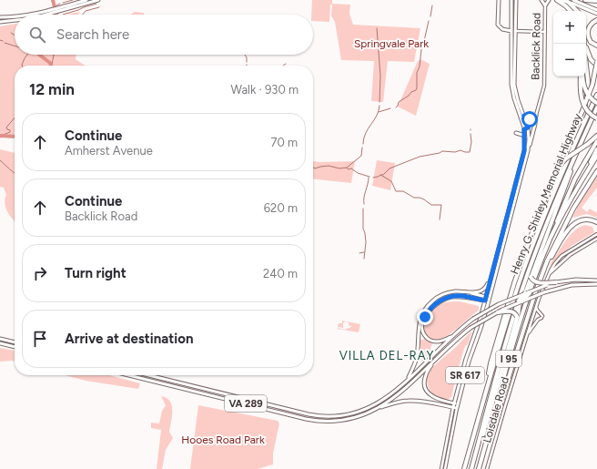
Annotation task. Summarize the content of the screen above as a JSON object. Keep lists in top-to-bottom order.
{
  "streets": {
    "highway": ["Henry G. Shirley Memorial Highway", "I 95"],
    "main road": [
      "Backlick Road",
      "SR 617",
      "VA 289",
      "Loisdale Road"
    ]
  },
  "crossings": [
    ["Backlick Road", "SR 617"],
    ["Henry G. Shirley Memorial Highway", "I 95"]
  ],
  "districts": ["VILLA DEL-RAY"],
  "parks": ["Springvale Park", "Hooes Road Park"],
  "page": {
    "map_buttons": ["+", "−"],
    "search": "Search here",
    "heading": ["12 min", "Walk · 930 m"],
    "list": [
      ["Continue", "Amherst Avenue", "70 m"],
      ["Continue", "Backlick Road", "620 m"],
      ["Turn right", "240 m"],
      "Arrive at destination"
    ]
  }
}
